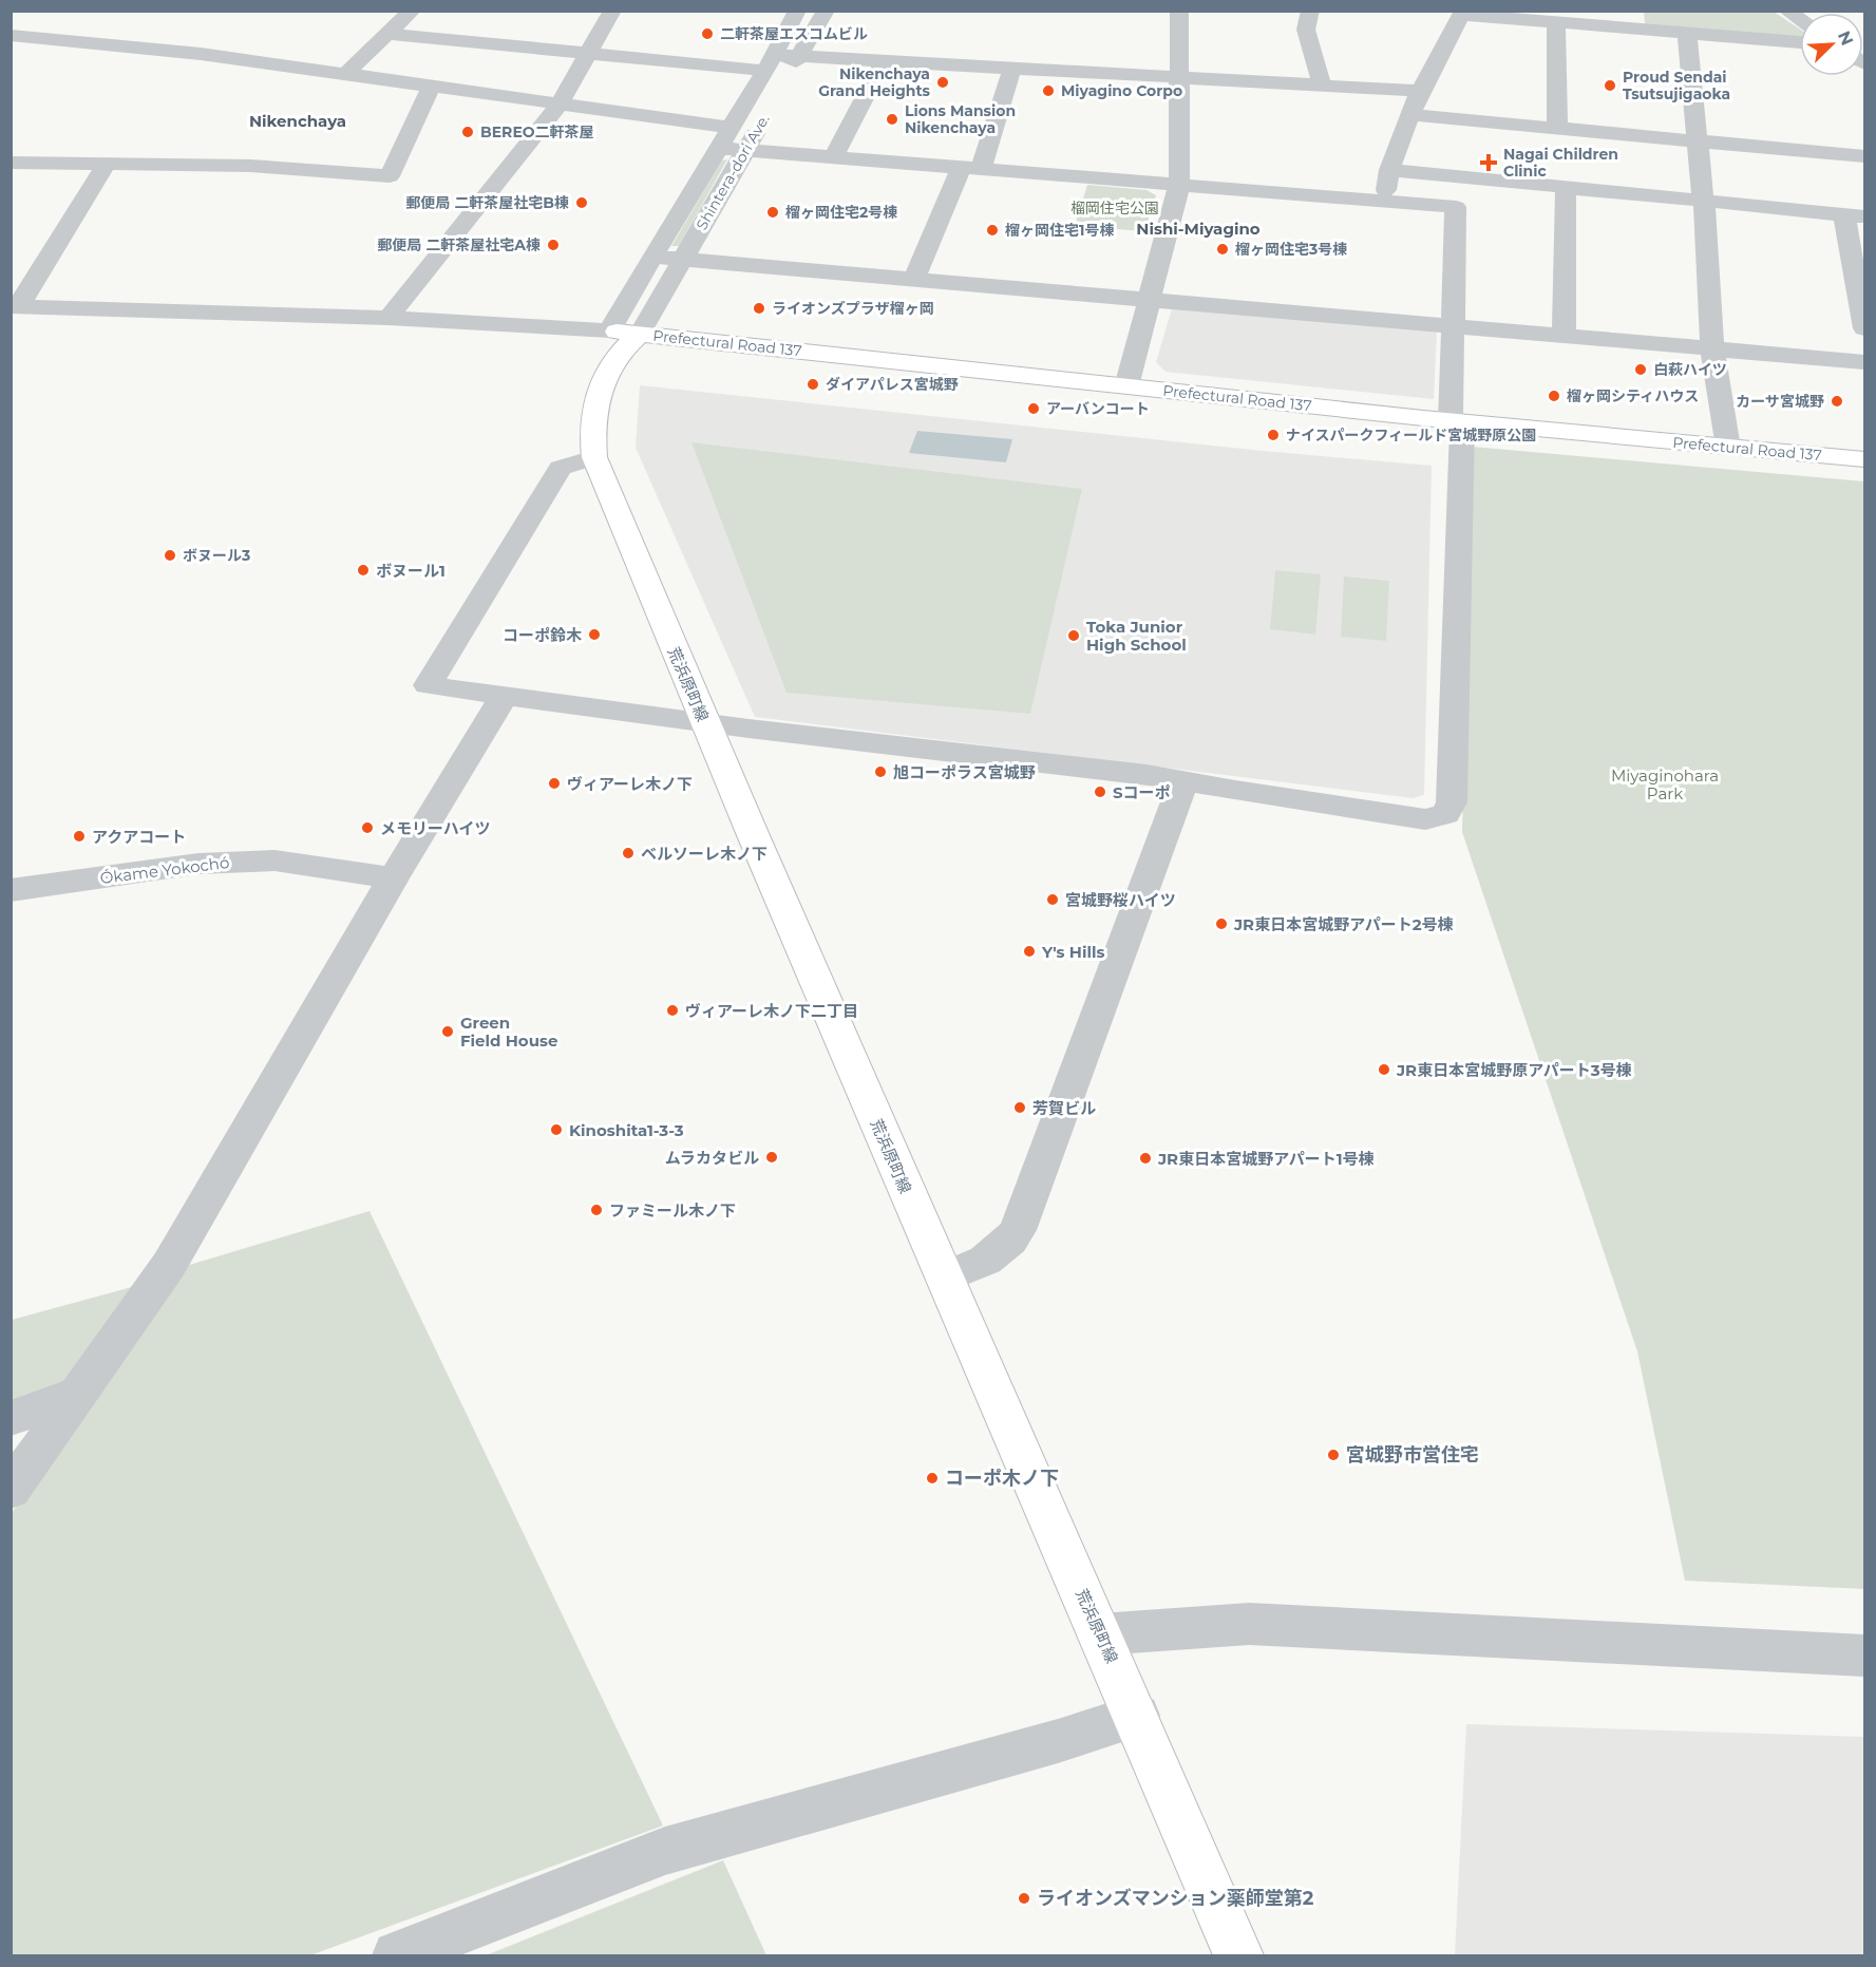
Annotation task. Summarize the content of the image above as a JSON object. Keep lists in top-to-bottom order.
{
  "streets": {
    "main road": ["Prefectural Road 137", "荒浜原町線"],
    "street": ["Shintera-dori Ave.", "Ókame Yokochó"]
  },
  "crossings": [
    ["Shintera-dori Ave.", "Prefectural Road 137"],
    ["Shintera-dori Ave.", "荒浜原町線"],
    ["Prefectural Road 137", "荒浜原町線"]
  ],
  "districts": ["Nikenchaya", "Nishi-Miyagino"],
  "parks": ["榴岡住宅公園", "Miyaginohara Park"],
  "places": {
    "other": [
      "二軒茶屋エスコムビル",
      "Nikenchaya Grand Heights",
      "Proud Sendai Tsutsujigaoka",
      "Miyagino Corpo",
      "Lions Mansion Nikenchaya",
      "BEREO二軒茶屋",
      "郵便局 二軒茶屋社宅B棟",
      "榴ヶ岡住宅2号棟",
      "榴ヶ岡住宅1号棟",
      "郵便局 二軒茶屋社宅A棟",
      "榴ヶ岡住宅3号棟",
      "ライオンズプラザ榴ヶ岡",
      "白萩ハイツ",
      "ダイアパレス宮城野",
      "榴ヶ岡シティハウス",
      "カーサ宮城野",
      "アーバンコート",
      "ナイスパークフィールド宮城野原公園",
      "ボヌール3",
      "ボヌール1",
      "コーポ鈴木",
      "Toka Junior High School",
      "旭コーポラス宮城野",
      "ヴィアーレ木ノ下",
      "Sコーポ",
      "メモリーハイツ",
      "アクアコート",
      "ベルソーレ木ノ下",
      "宮城野桜ハイツ",
      "JR東日本宮城野アパート2号棟",
      "Y's Hills",
      "ヴィアーレ木ノ下二丁目",
      "Green Field House",
      "JR東日本宮城野原アパート3号棟",
      "芳賀ビル",
      "Kinoshita1-3-3",
      "ムラカタビル",
      "JR東日本宮城野アパート1号棟",
      "ファミール木ノ下",
      "宮城野市営住宅",
      "コーポ木ノ下",
      "ライオンズマンション薬師堂第2"
    ],
    "health": ["Nagai Children Clinic"]
  },
  "north": "top right"
}
